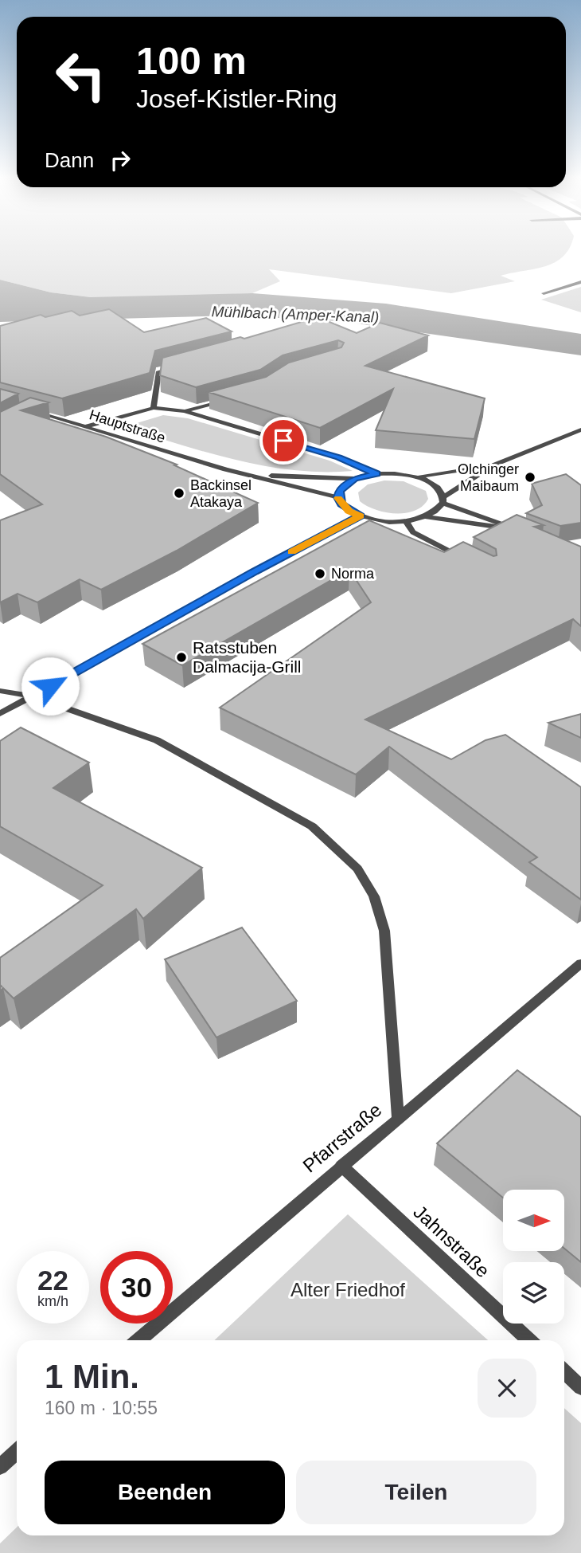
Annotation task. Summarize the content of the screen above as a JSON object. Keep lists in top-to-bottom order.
{
  "streets": {
    "street": ["Hauptstraße", "Pfarrstraße", "Jahnstraße"]
  },
  "crossings": [
    ["Pfarrstraße", "Jahnstraße"]
  ],
  "water": ["Mühlbach (Amper-Kanal)"],
  "parks": ["Alter Friedhof"],
  "places": [
    "Olchinger Maibaum",
    "Backinsel Atakaya",
    "Norma",
    "Ratsstuben Dalmacija-Grill"
  ],
  "north": "right",
  "page": {
    "turn": ["100 m", "Josef-Kistler-Ring"],
    "then": "Dann",
    "speed": "22 km/h",
    "limit": "30",
    "heading": ["1 Min.", "160 m · 10:55"],
    "buttons": ["Beenden", "Teilen"]
  }
}
